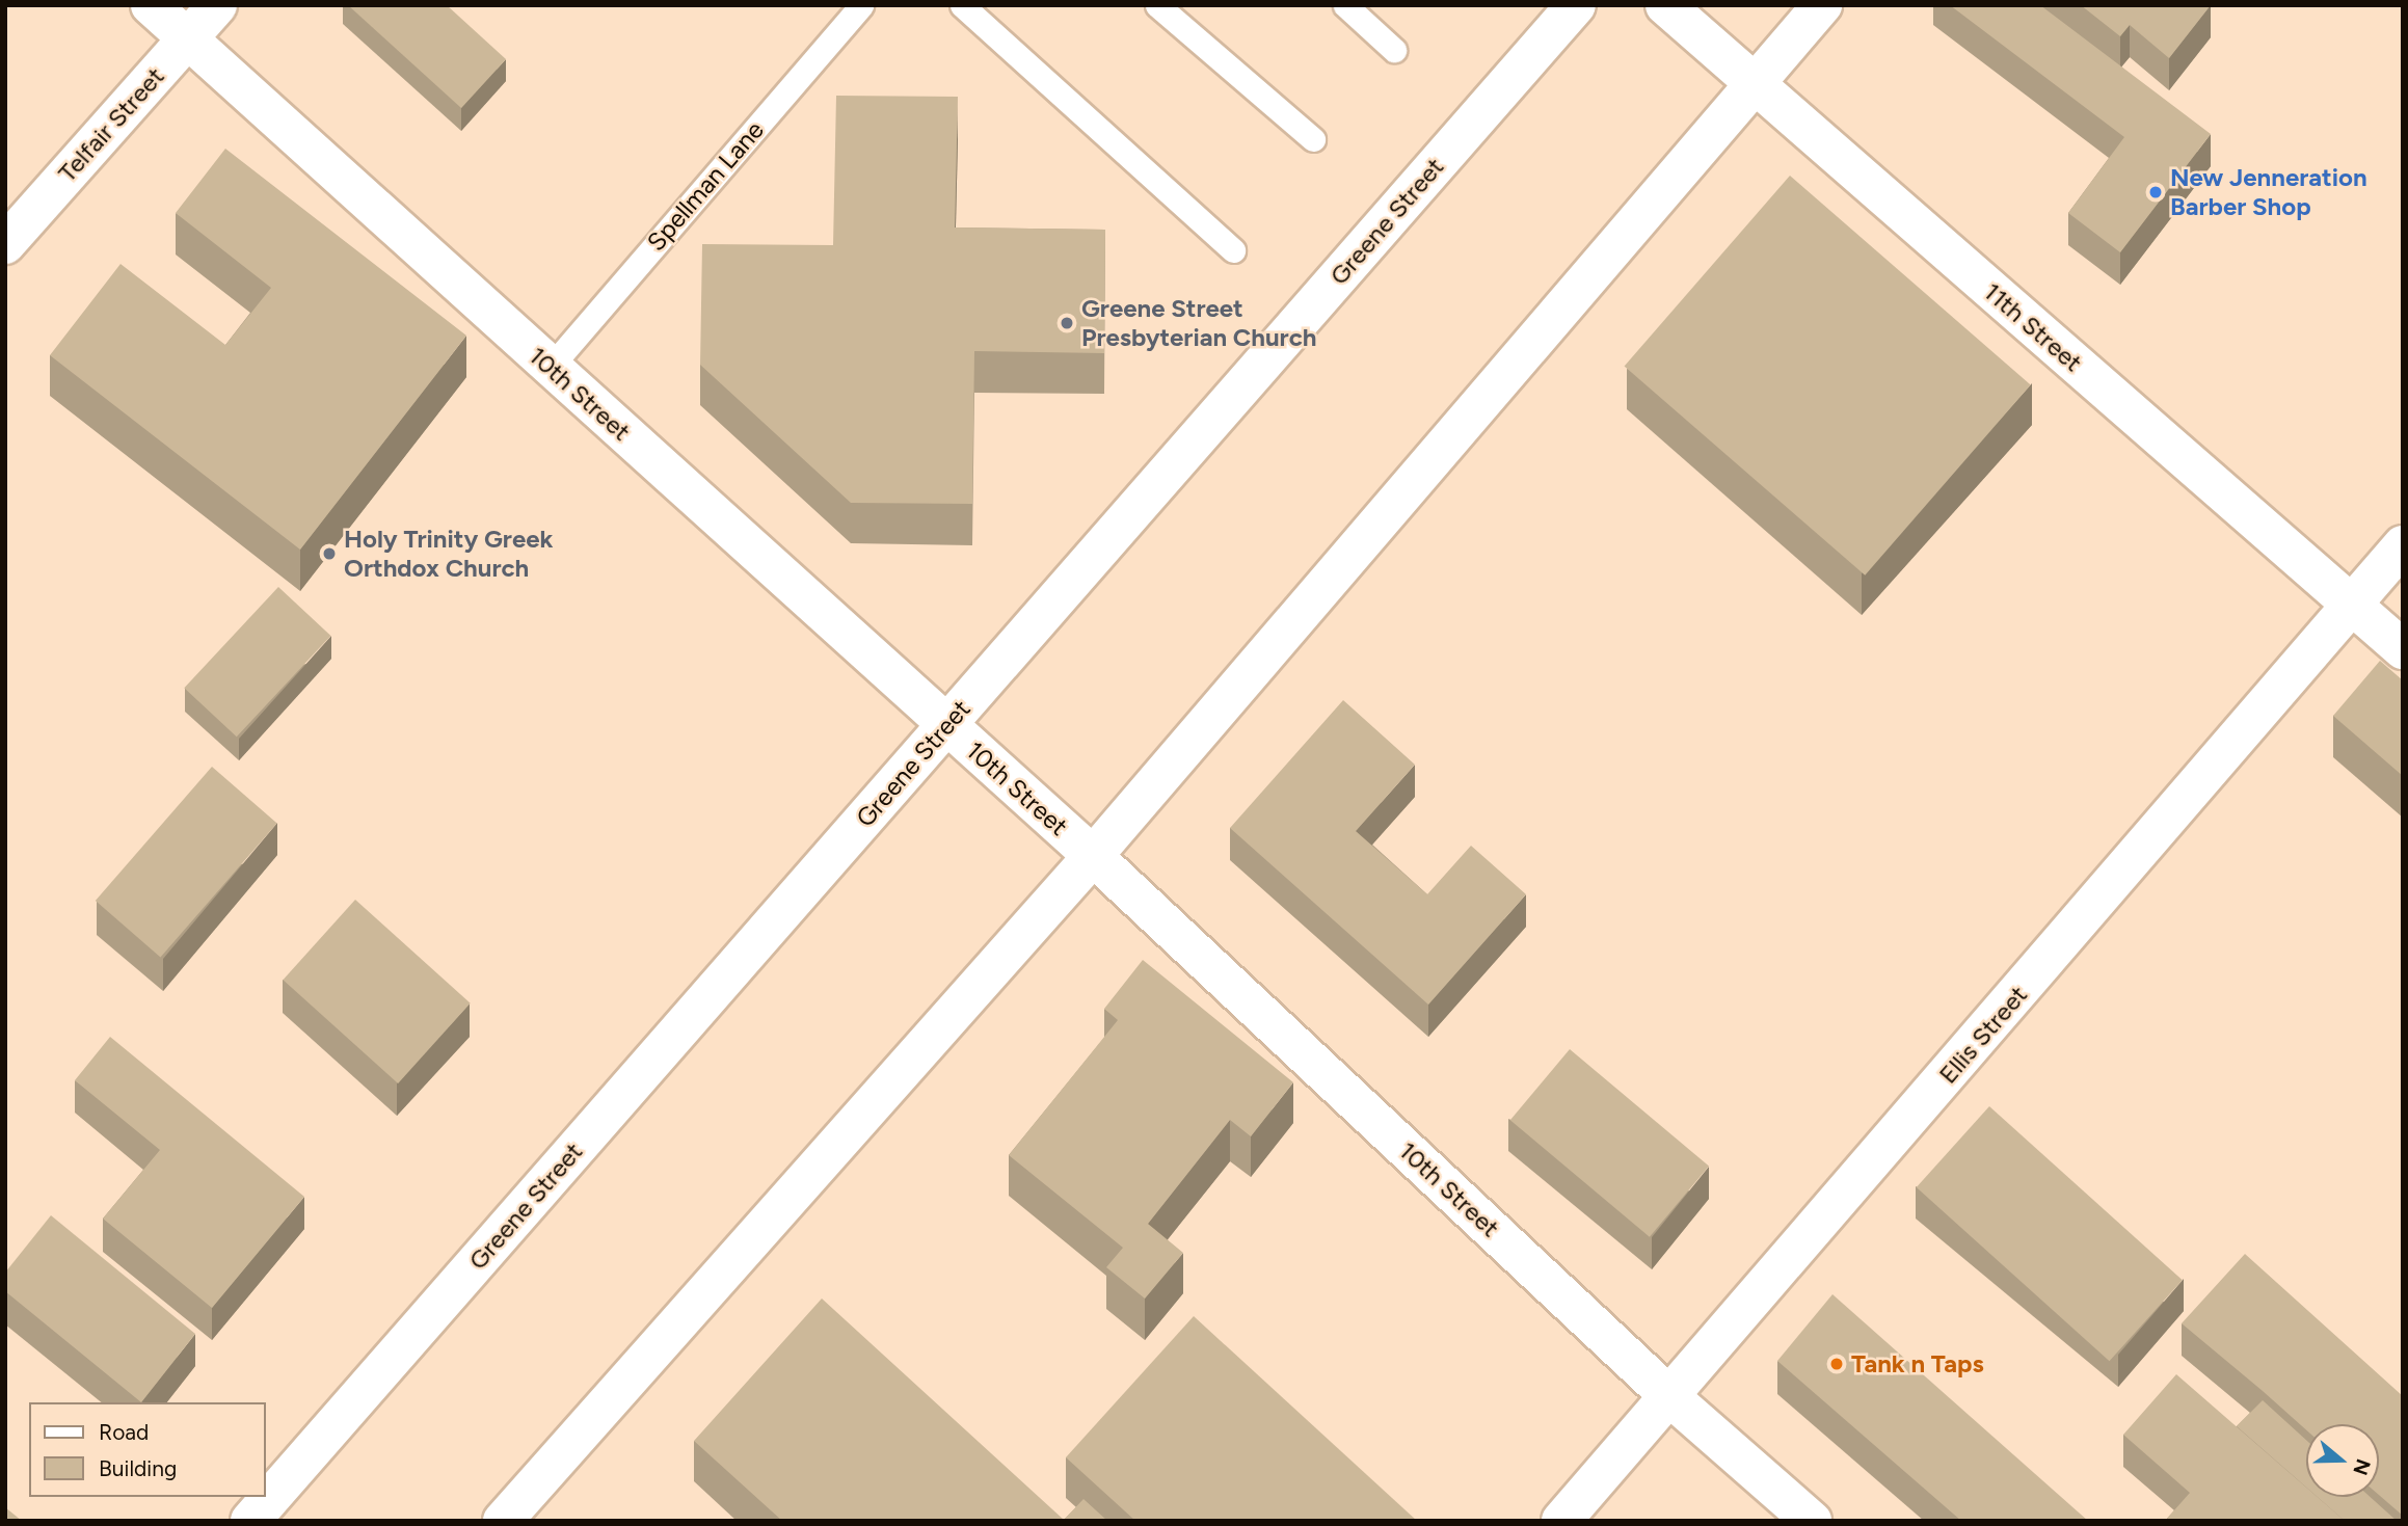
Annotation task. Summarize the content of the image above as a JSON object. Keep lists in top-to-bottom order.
{
  "streets": {
    "main road": [
      "Telfair Street",
      "Greene Street",
      "11th Street",
      "10th Street",
      "Ellis Street"
    ],
    "lane": ["Spellman Lane"]
  },
  "crossings": [
    ["Telfair Street", "10th Street"],
    ["Spellman Lane", "10th Street"],
    ["Greene Street", "10th Street"],
    ["11th Street", "Ellis Street"],
    ["10th Street", "Ellis Street"]
  ],
  "places": [
    "New Jenneration Barber Shop",
    "Greene Street Presbyterian Church",
    "Holy Trinity Greek Orthdox Church",
    "Tank n Taps"
  ],
  "legend": ["Road", "Building"],
  "north": "right"
}
